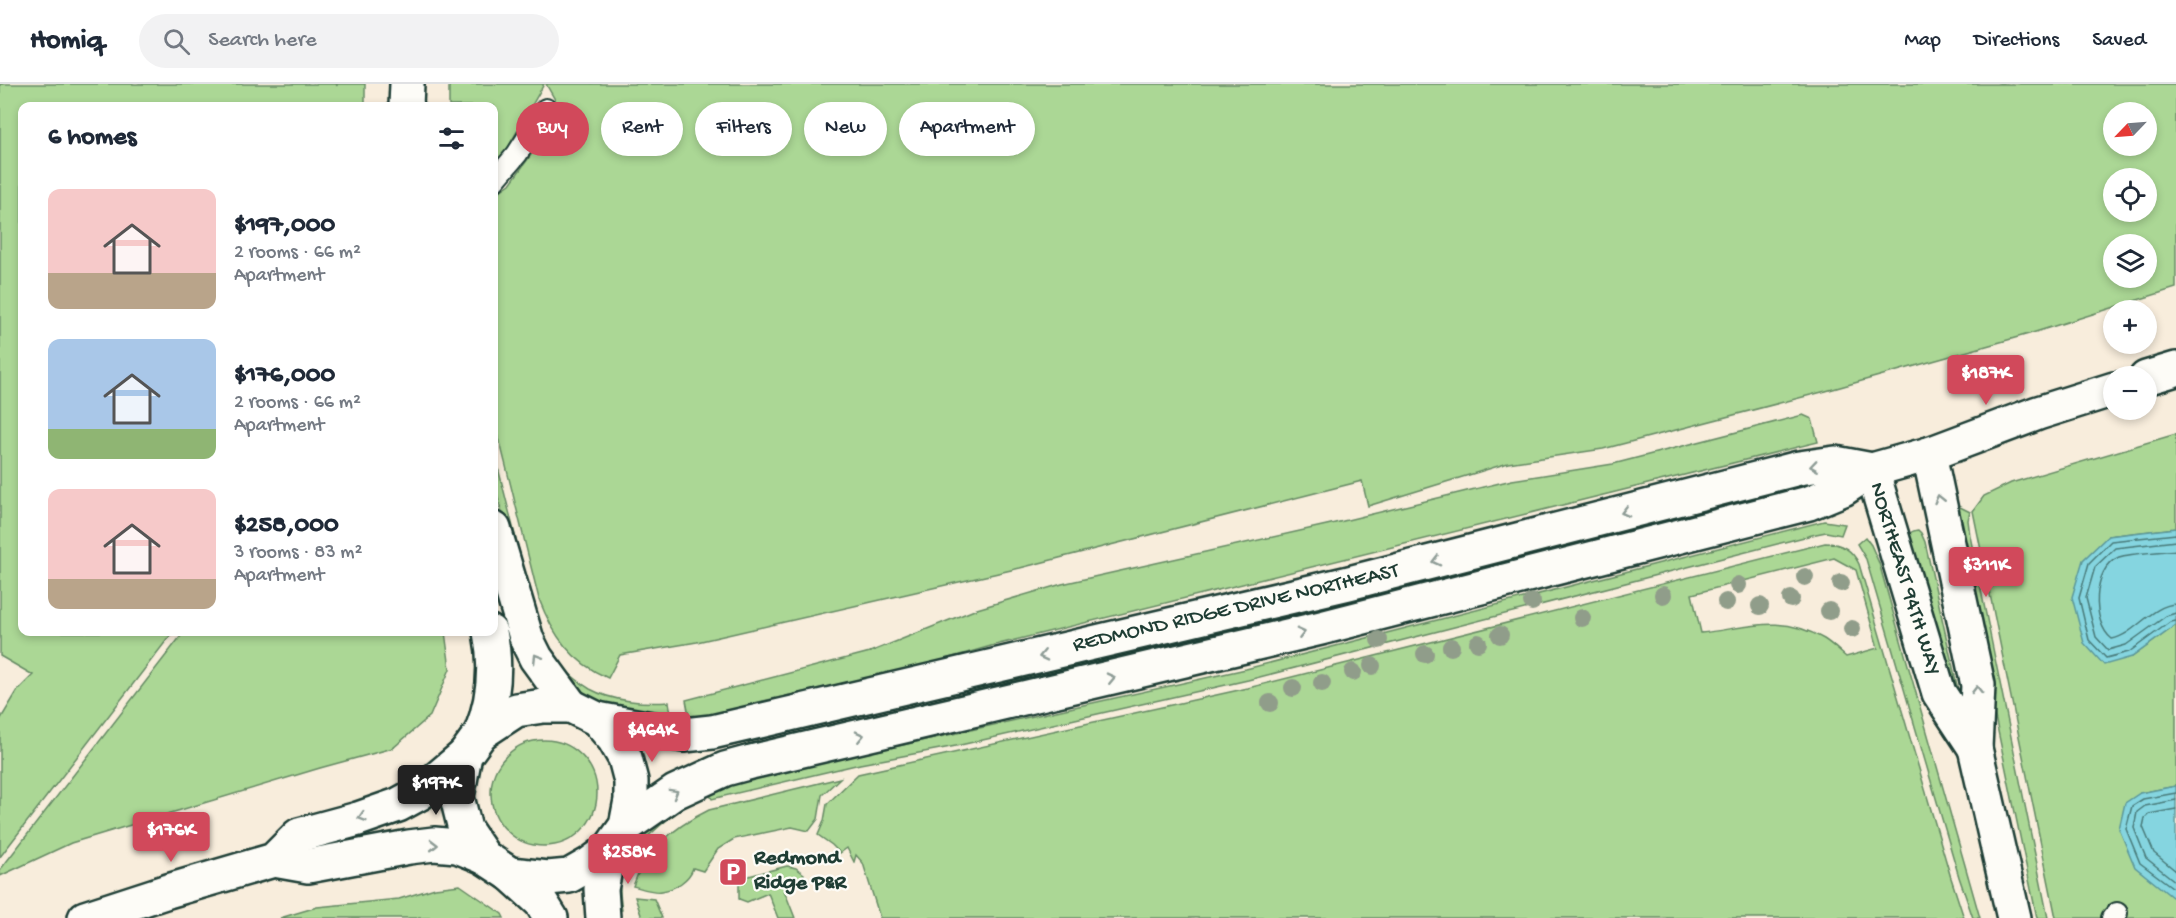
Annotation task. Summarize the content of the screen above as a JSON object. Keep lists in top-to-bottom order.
{
  "streets": {
    "street": ["NORTHEAST 94TH WAY", "REDMOND RIDGE DRIVE NORTHEAST"]
  },
  "crossings": [
    ["NORTHEAST 94TH WAY", "REDMOND RIDGE DRIVE NORTHEAST"]
  ],
  "places": {
    "parking": ["Redmond Ridge P&R"]
  },
  "north": "bottom left",
  "page": {
    "header": "Homiq",
    "search": "Search here",
    "nav": ["Map", "Directions", "Saved"],
    "map_buttons": ["+", "−"],
    "chip": [
      "Buy",
      "Rent",
      "Filters",
      "New",
      "Apartment"
    ],
    "heading": "6 homes",
    "list": [
      {
        "name": "$197,000",
        "note": "2 rooms · 66 m² · Apartment"
      },
      {
        "name": "$176,000",
        "note": "2 rooms · 66 m² · Apartment"
      },
      {
        "name": "$258,000",
        "note": "3 rooms · 83 m² · Apartment"
      }
    ],
    "price": [
      "$187K",
      "$311K",
      "$464K",
      "$197K",
      "$176K",
      "$258K"
    ]
  }
}
